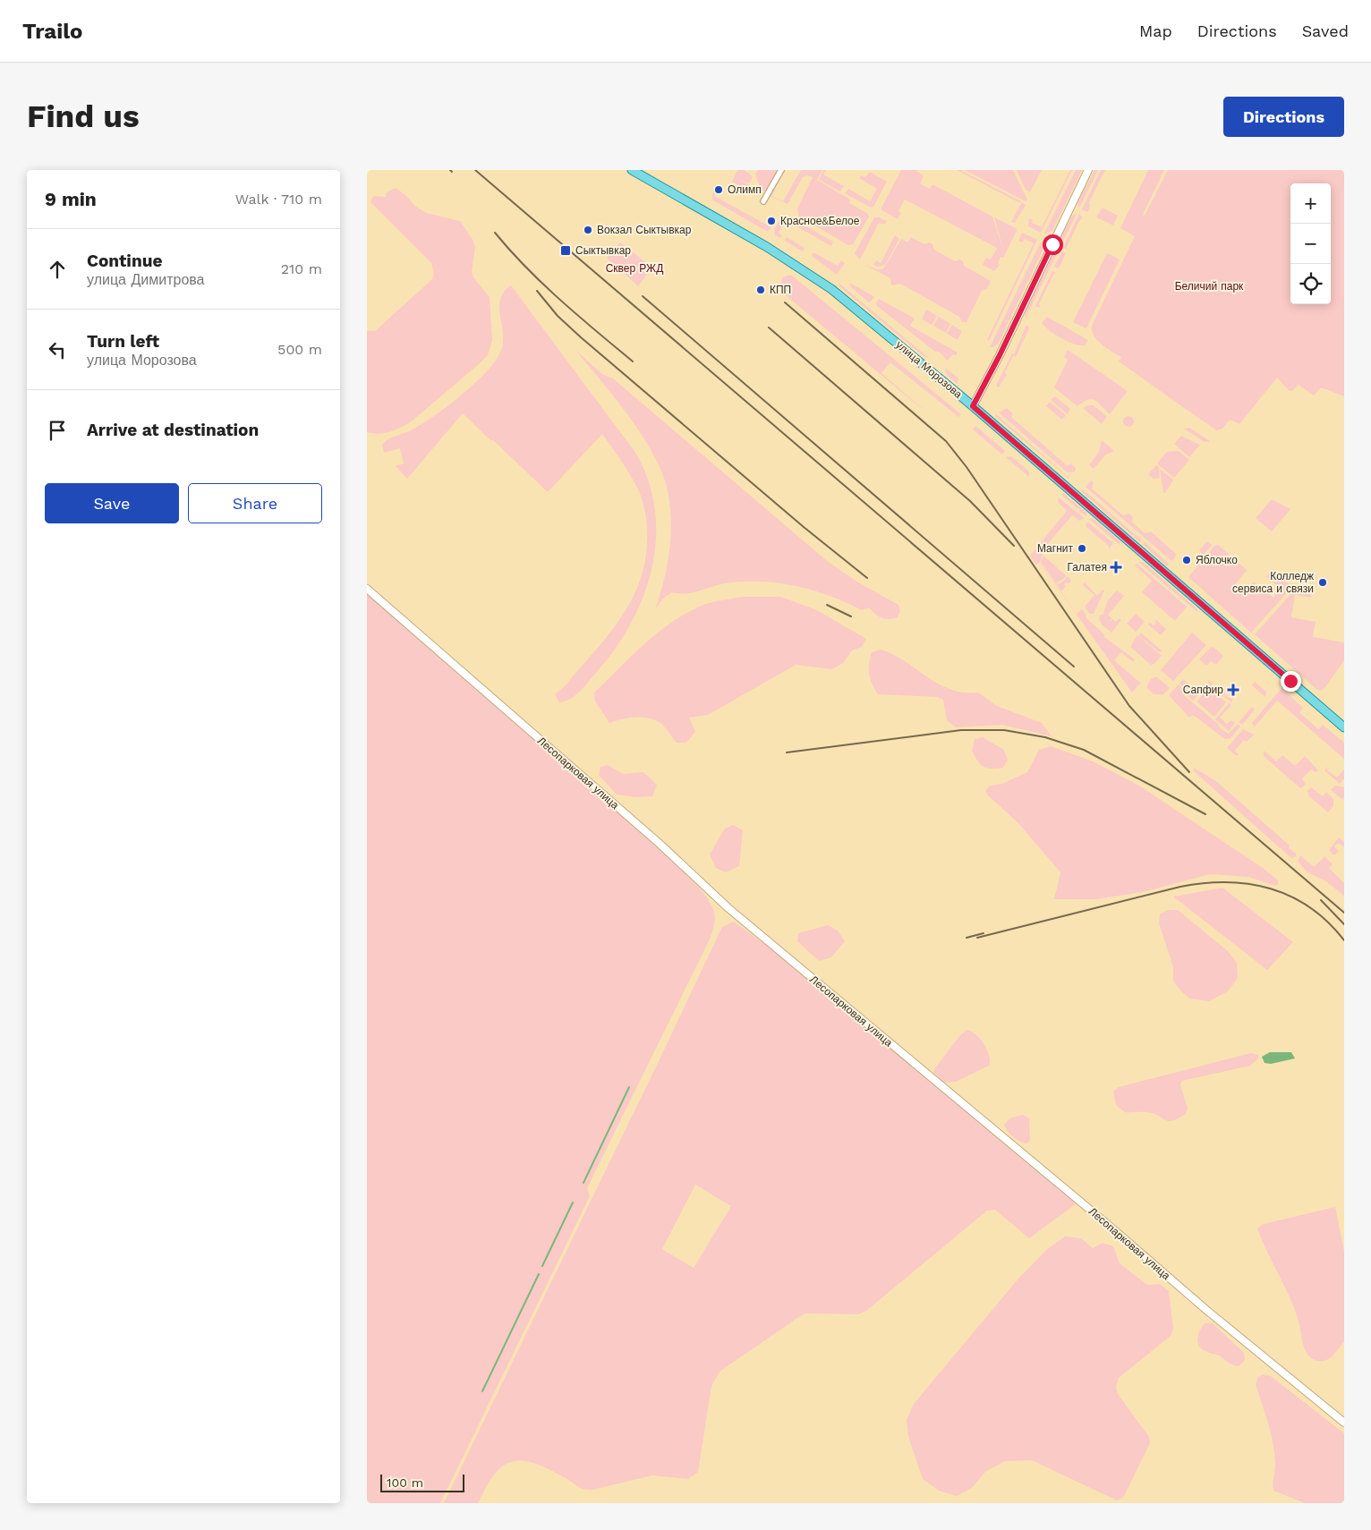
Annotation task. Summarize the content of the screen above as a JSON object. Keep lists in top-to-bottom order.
{
  "streets": {
    "main road": ["улица Морозова"],
    "street": ["Лесопарковая улица"]
  },
  "parks": ["Сквер РЖД", "Беличий парк"],
  "places": {
    "other": [
      "Олимп",
      "Красное&Белое",
      "Вокзал Сыктывкар",
      "КПП",
      "Магнит",
      "Яблочко",
      "Колледж сервиса и связи"
    ],
    "transit": ["Сыктывкар"],
    "health": ["Галатея", "Сапфир"]
  },
  "scale_bar": "100 m",
  "page": {
    "header": "Trailo",
    "nav": ["Map", "Directions", "Saved"],
    "buttons": [
      "Directions",
      ["Save", "Share"]
    ],
    "title": "Find us",
    "heading": ["9 min", "Walk · 710 m"],
    "map_buttons": ["+", "−"],
    "list": [
      ["Continue", "улица Димитрова", "210 m"],
      ["Turn left", "улица Морозова", "500 m"],
      "Arrive at destination"
    ],
    "scale": "100 m"
  }
}
